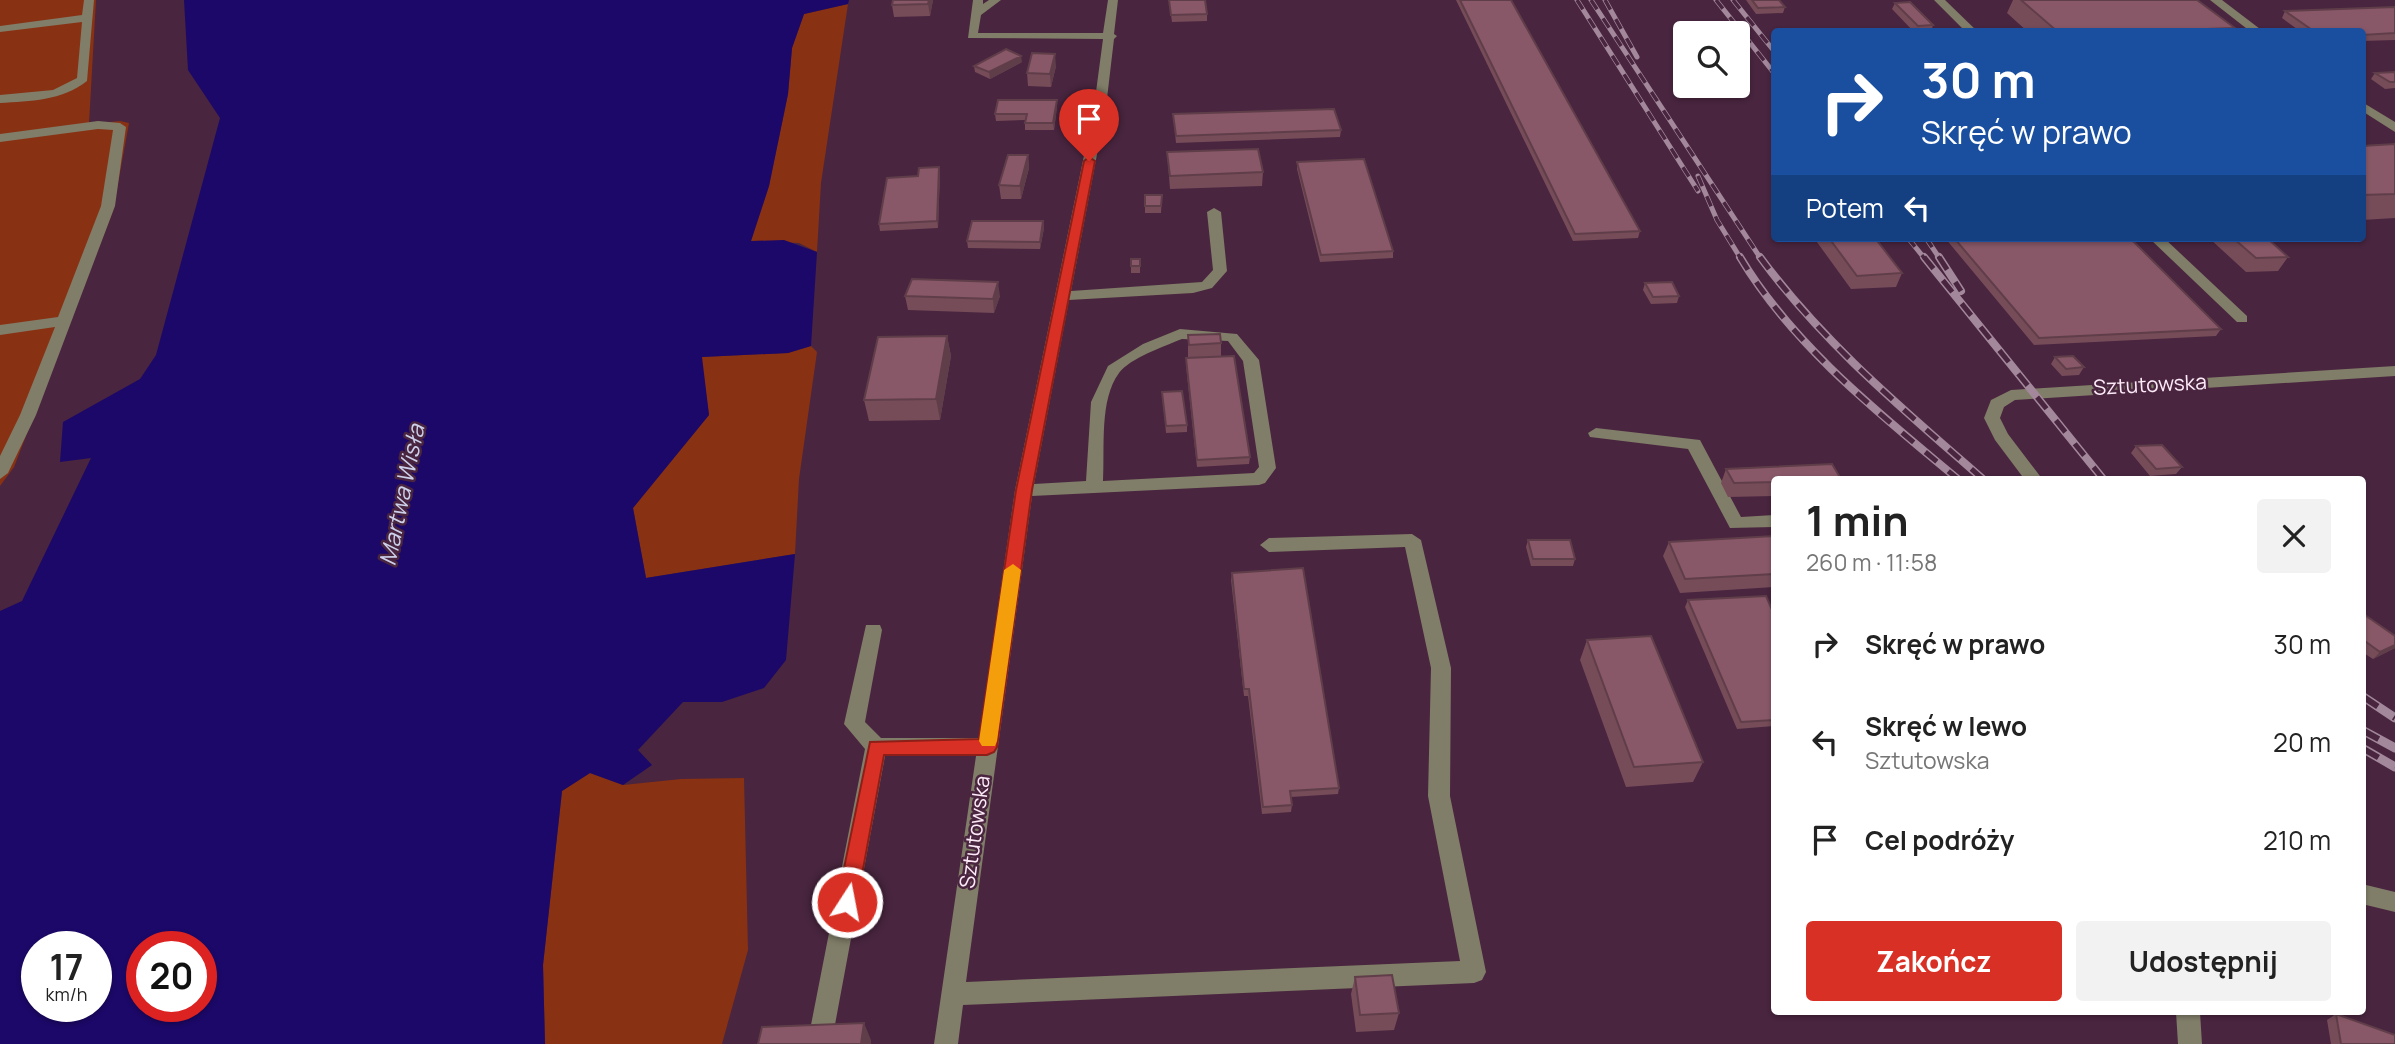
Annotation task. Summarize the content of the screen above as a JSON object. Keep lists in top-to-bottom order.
{
  "streets": {
    "street": ["Sztutowska"]
  },
  "water": ["Martwa Wisła"],
  "page": {
    "turn": ["30 m", "Skręć w prawo"],
    "then": "Potem",
    "heading": ["1 min", "260 m · 11:58"],
    "list": [
      {
        "name": "Skręć w prawo",
        "value": "30 m"
      },
      {
        "name": "Skręć w lewo",
        "note": "Sztutowska",
        "value": "20 m"
      },
      {
        "name": "Cel podróży",
        "value": "210 m"
      }
    ],
    "buttons": ["Zakończ", "Udostępnij"],
    "speed": "17 km/h",
    "limit": "20"
  }
}
